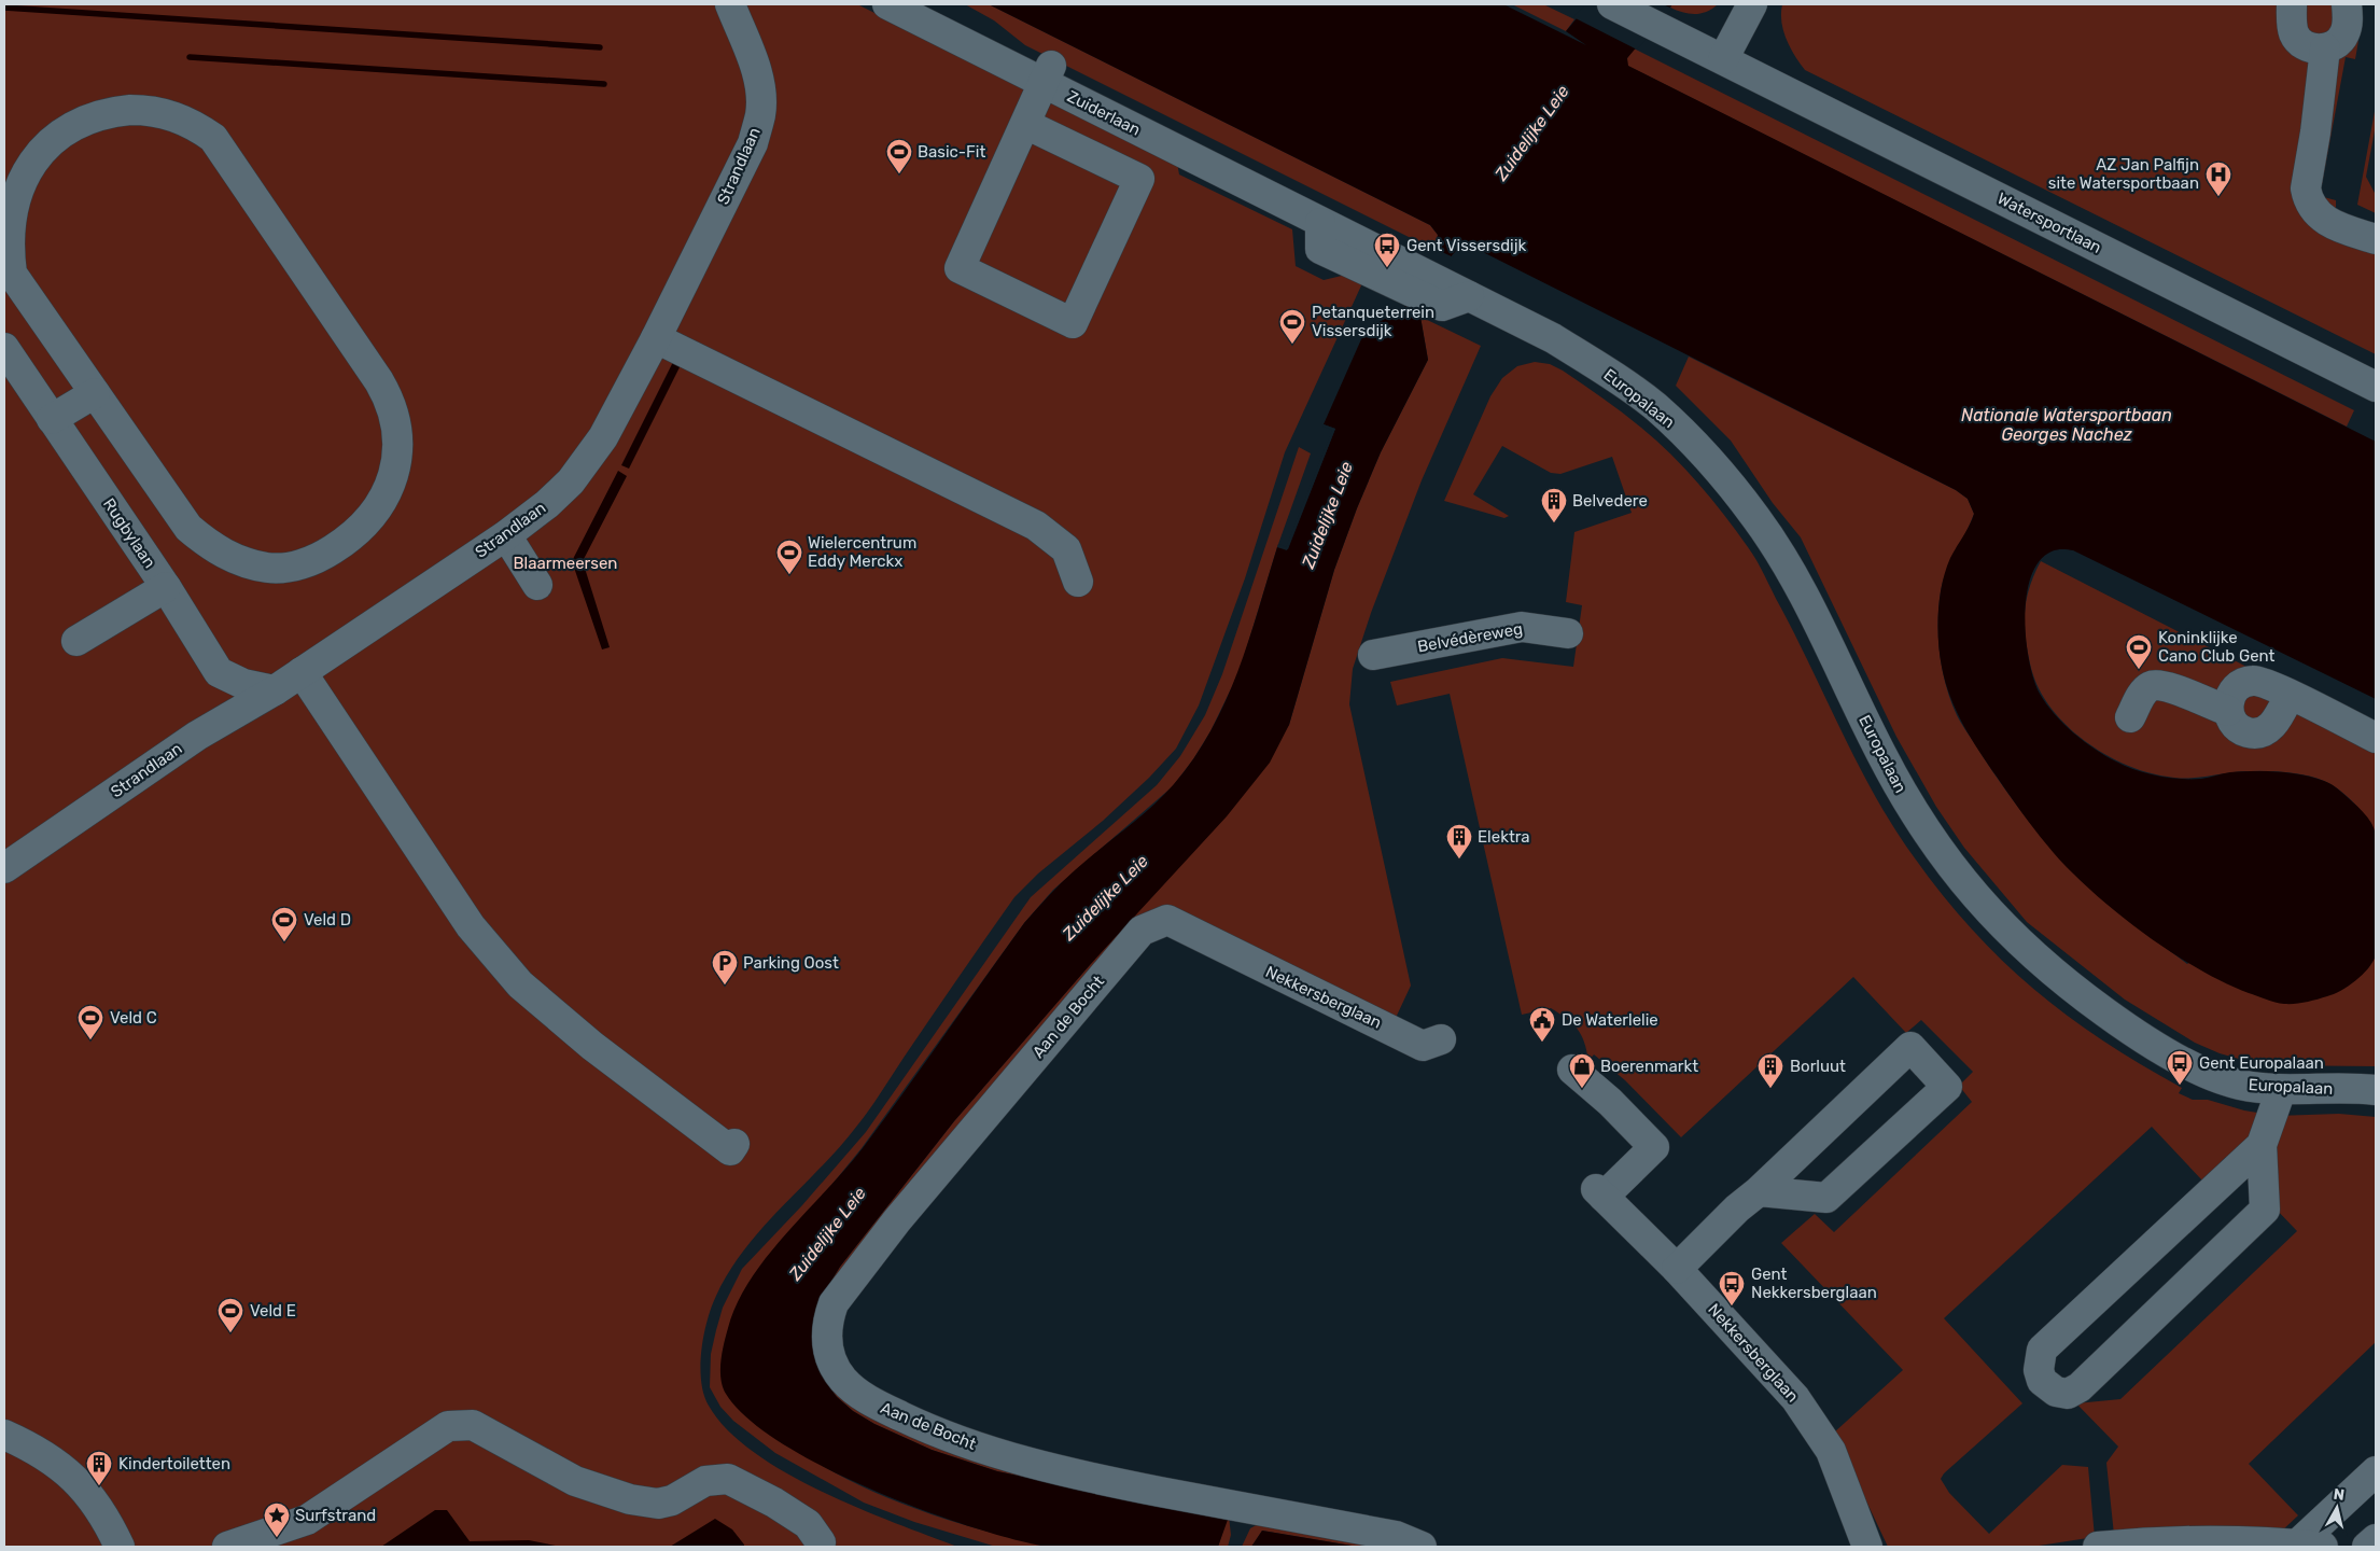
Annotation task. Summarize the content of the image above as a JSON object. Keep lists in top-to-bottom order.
{
  "streets": {
    "street": [
      "Zuiderlaan",
      "Strandlaan",
      "Watersportlaan",
      "Europalaan",
      "Rugbylaan",
      "Belvédèreweg",
      "Nekkersberglaan",
      "Aan de Bocht"
    ]
  },
  "crossings": [
    ["Zuiderlaan", "Europalaan"],
    ["Strandlaan", "Rugbylaan"],
    ["Nekkersberglaan", "Aan de Bocht"]
  ],
  "water": ["Zuidelijke Leie", "Nationale Watersportbaan Georges Nachez"],
  "parks": ["Blaarmeersen"],
  "places": {
    "sports": [
      "Basic-Fit",
      "Petanqueterrein Vissersdijk",
      "Wielercentrum Eddy Merckx",
      "Koninklijke Cano Club Gent",
      "Veld D",
      "Veld C",
      "Veld E"
    ],
    "hospital": ["AZ Jan Palfijn site Watersportbaan"],
    "bus stop": ["Gent Vissersdijk", "Gent Europalaan", "Gent Nekkersberglaan"],
    "building": [
      "Belvedere",
      "Elektra",
      "Borluut",
      "Kindertoiletten"
    ],
    "parking": ["Parking Oost"],
    "public building": ["De Waterlelie"],
    "shop": ["Boerenmarkt"],
    "place": ["Surfstrand"]
  },
  "north": "top"
}
